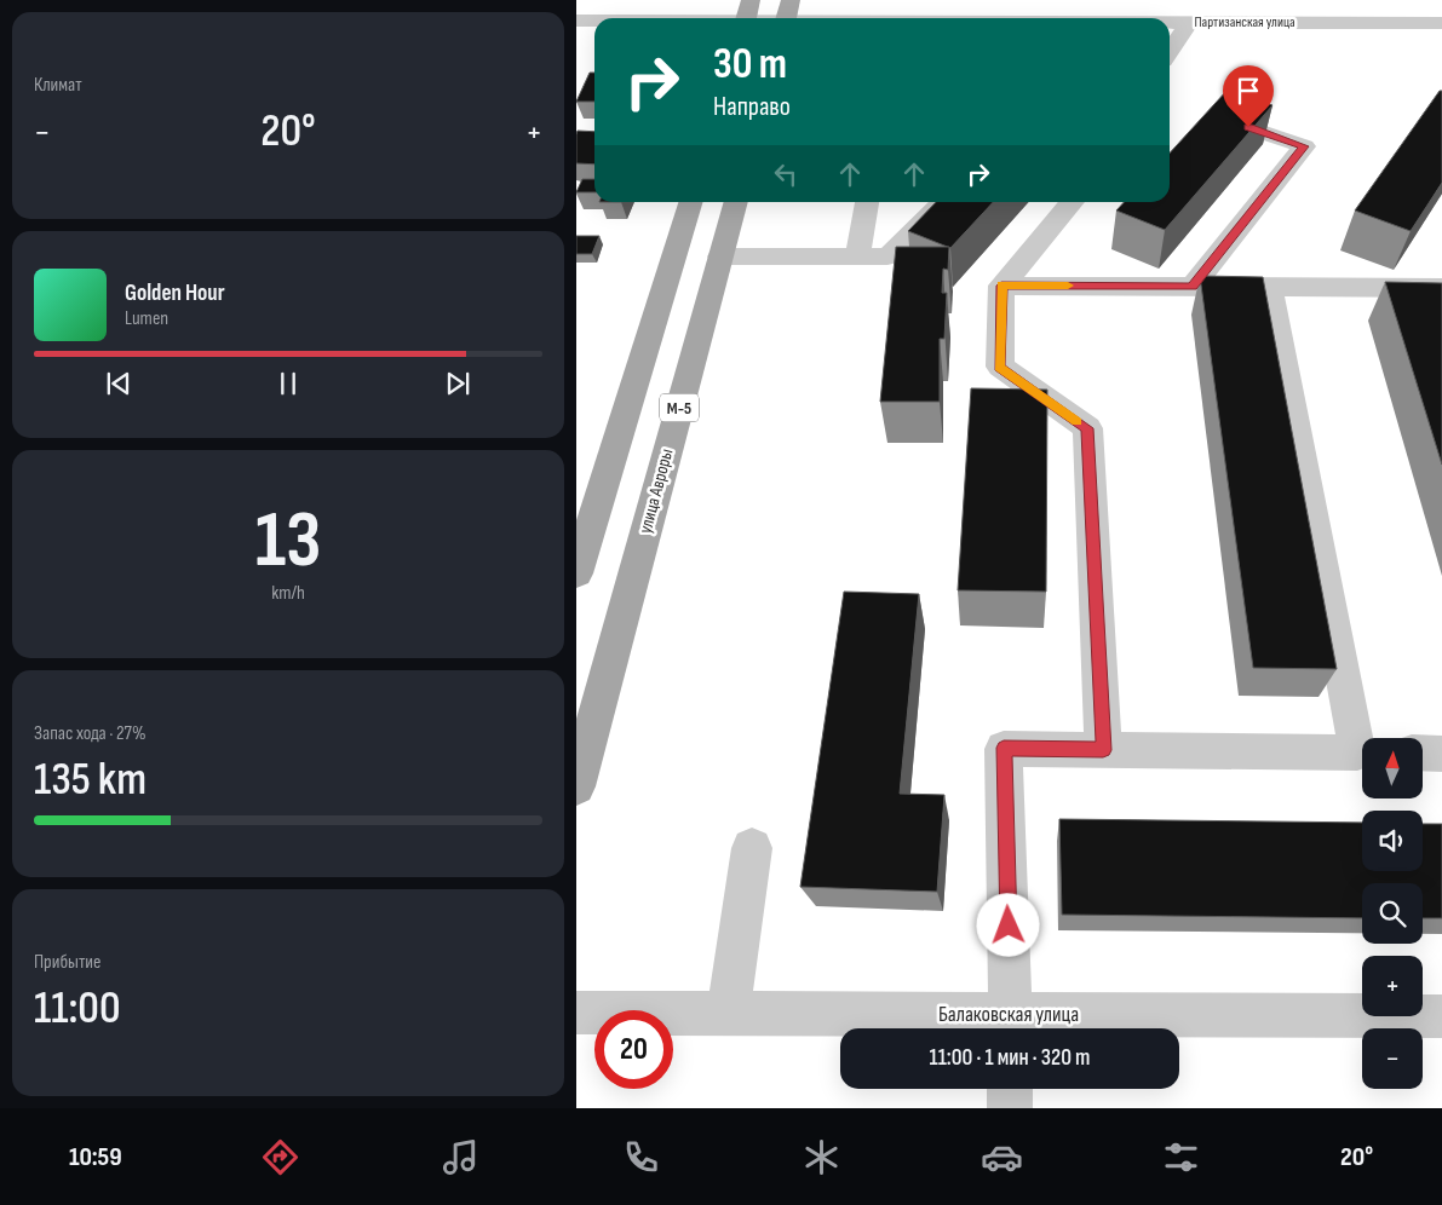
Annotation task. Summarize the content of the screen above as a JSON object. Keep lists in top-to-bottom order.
{
  "streets": {
    "main road": ["М-5", "улица Авроры"],
    "street": ["Партизанская улица", "Балаковская улица"]
  },
  "north": "top",
  "page": {
    "tile": [
      "Климат",
      ["13", "km/h"],
      ["Запас хода · 27%", "135 km"],
      ["Прибытие", "11:00"]
    ],
    "turn": ["30 m", "Направо"],
    "heat": ["−", "20°", "+"],
    "song": ["Golden Hour", "Lumen"],
    "map_buttons": ["+", "−"],
    "limit": "20",
    "trip": "11:00 · 1 мин · 320 m",
    "tabs": ["10:59", "20°"]
  }
}
